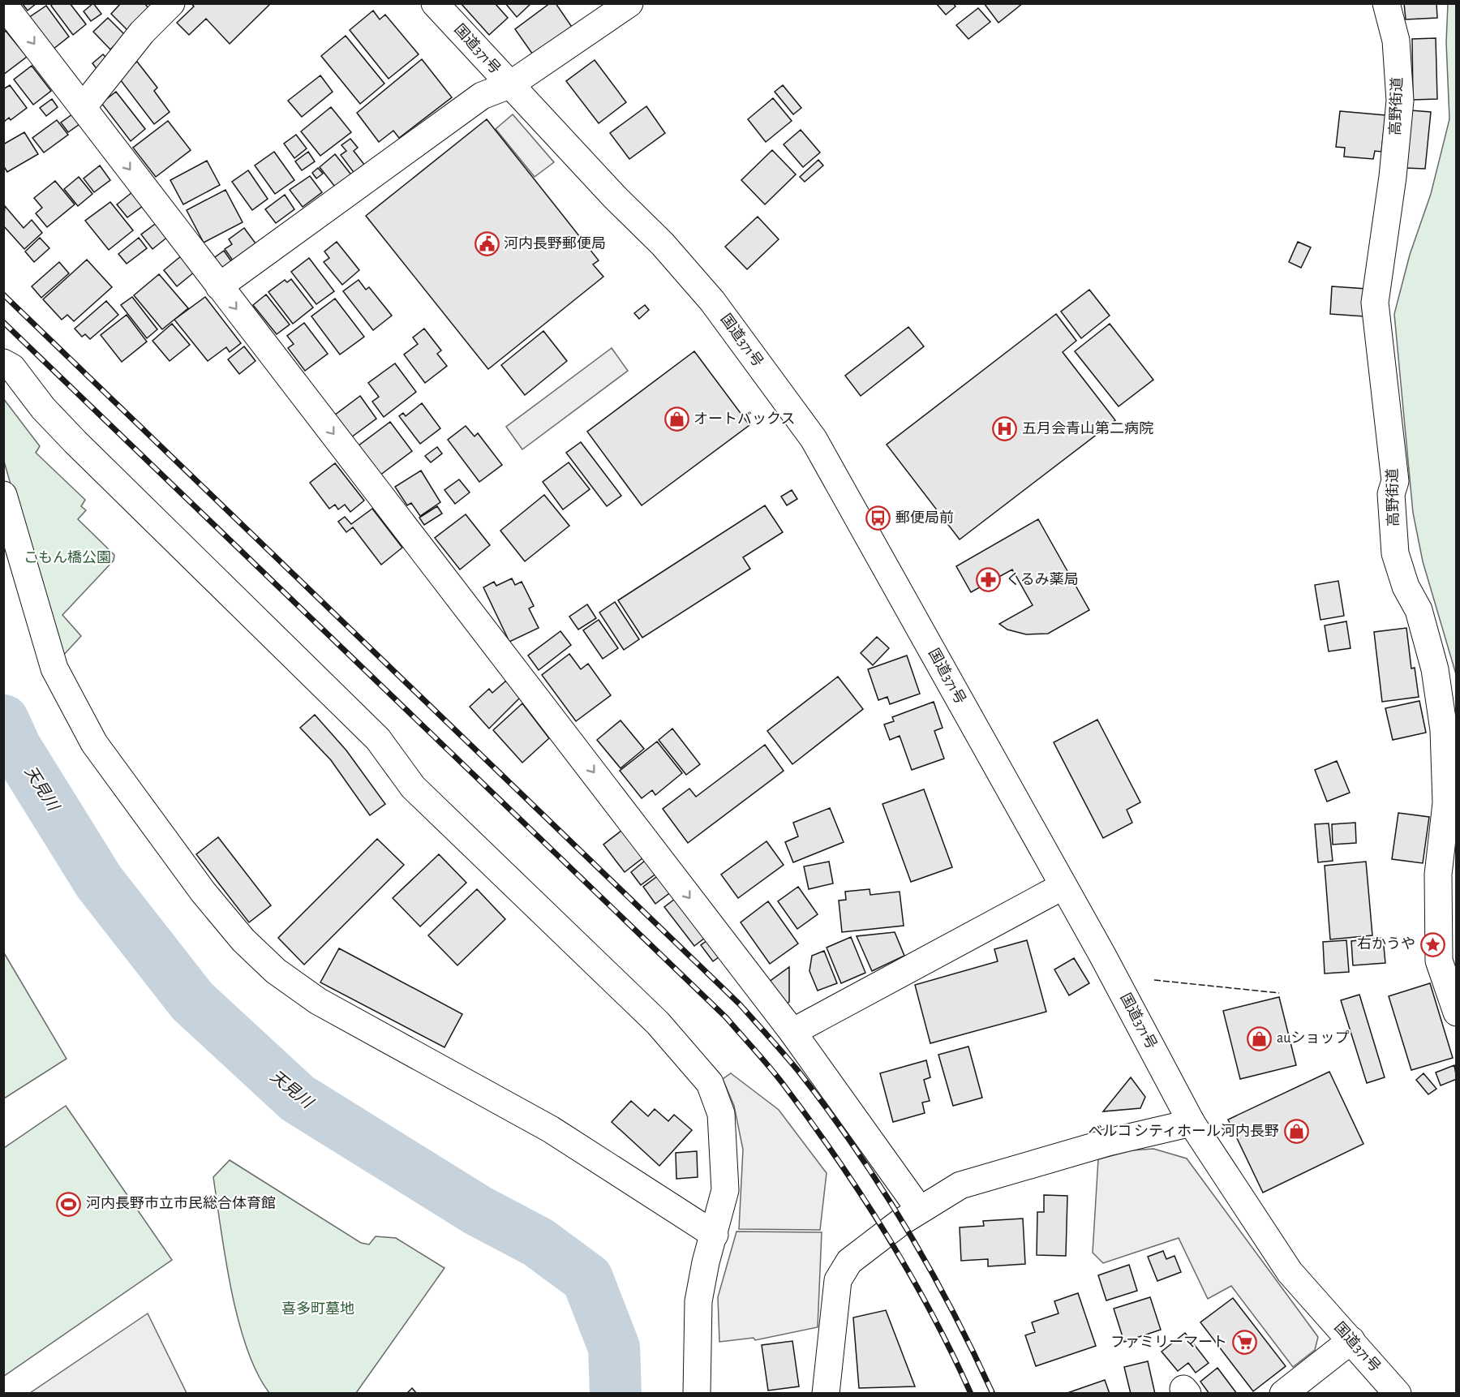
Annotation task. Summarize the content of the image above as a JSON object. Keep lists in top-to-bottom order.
{
  "streets": {
    "main road": ["国道371号", "高野街道"]
  },
  "water": ["天見川"],
  "parks": ["こもん橋公園", "喜多町墓地"],
  "places": {
    "public building": ["河内長野郵便局"],
    "shop": ["オートバックス", "auショップ", "ベルコ シティホール河内長野"],
    "hospital": ["五月会青山第二病院"],
    "bus stop": ["郵便局前"],
    "pharmacy": ["くるみ薬局"],
    "place": ["右かうや"],
    "sports": ["河内長野市立市民総合体育館"],
    "supermarket": ["ファミリーマート"]
  }
}
